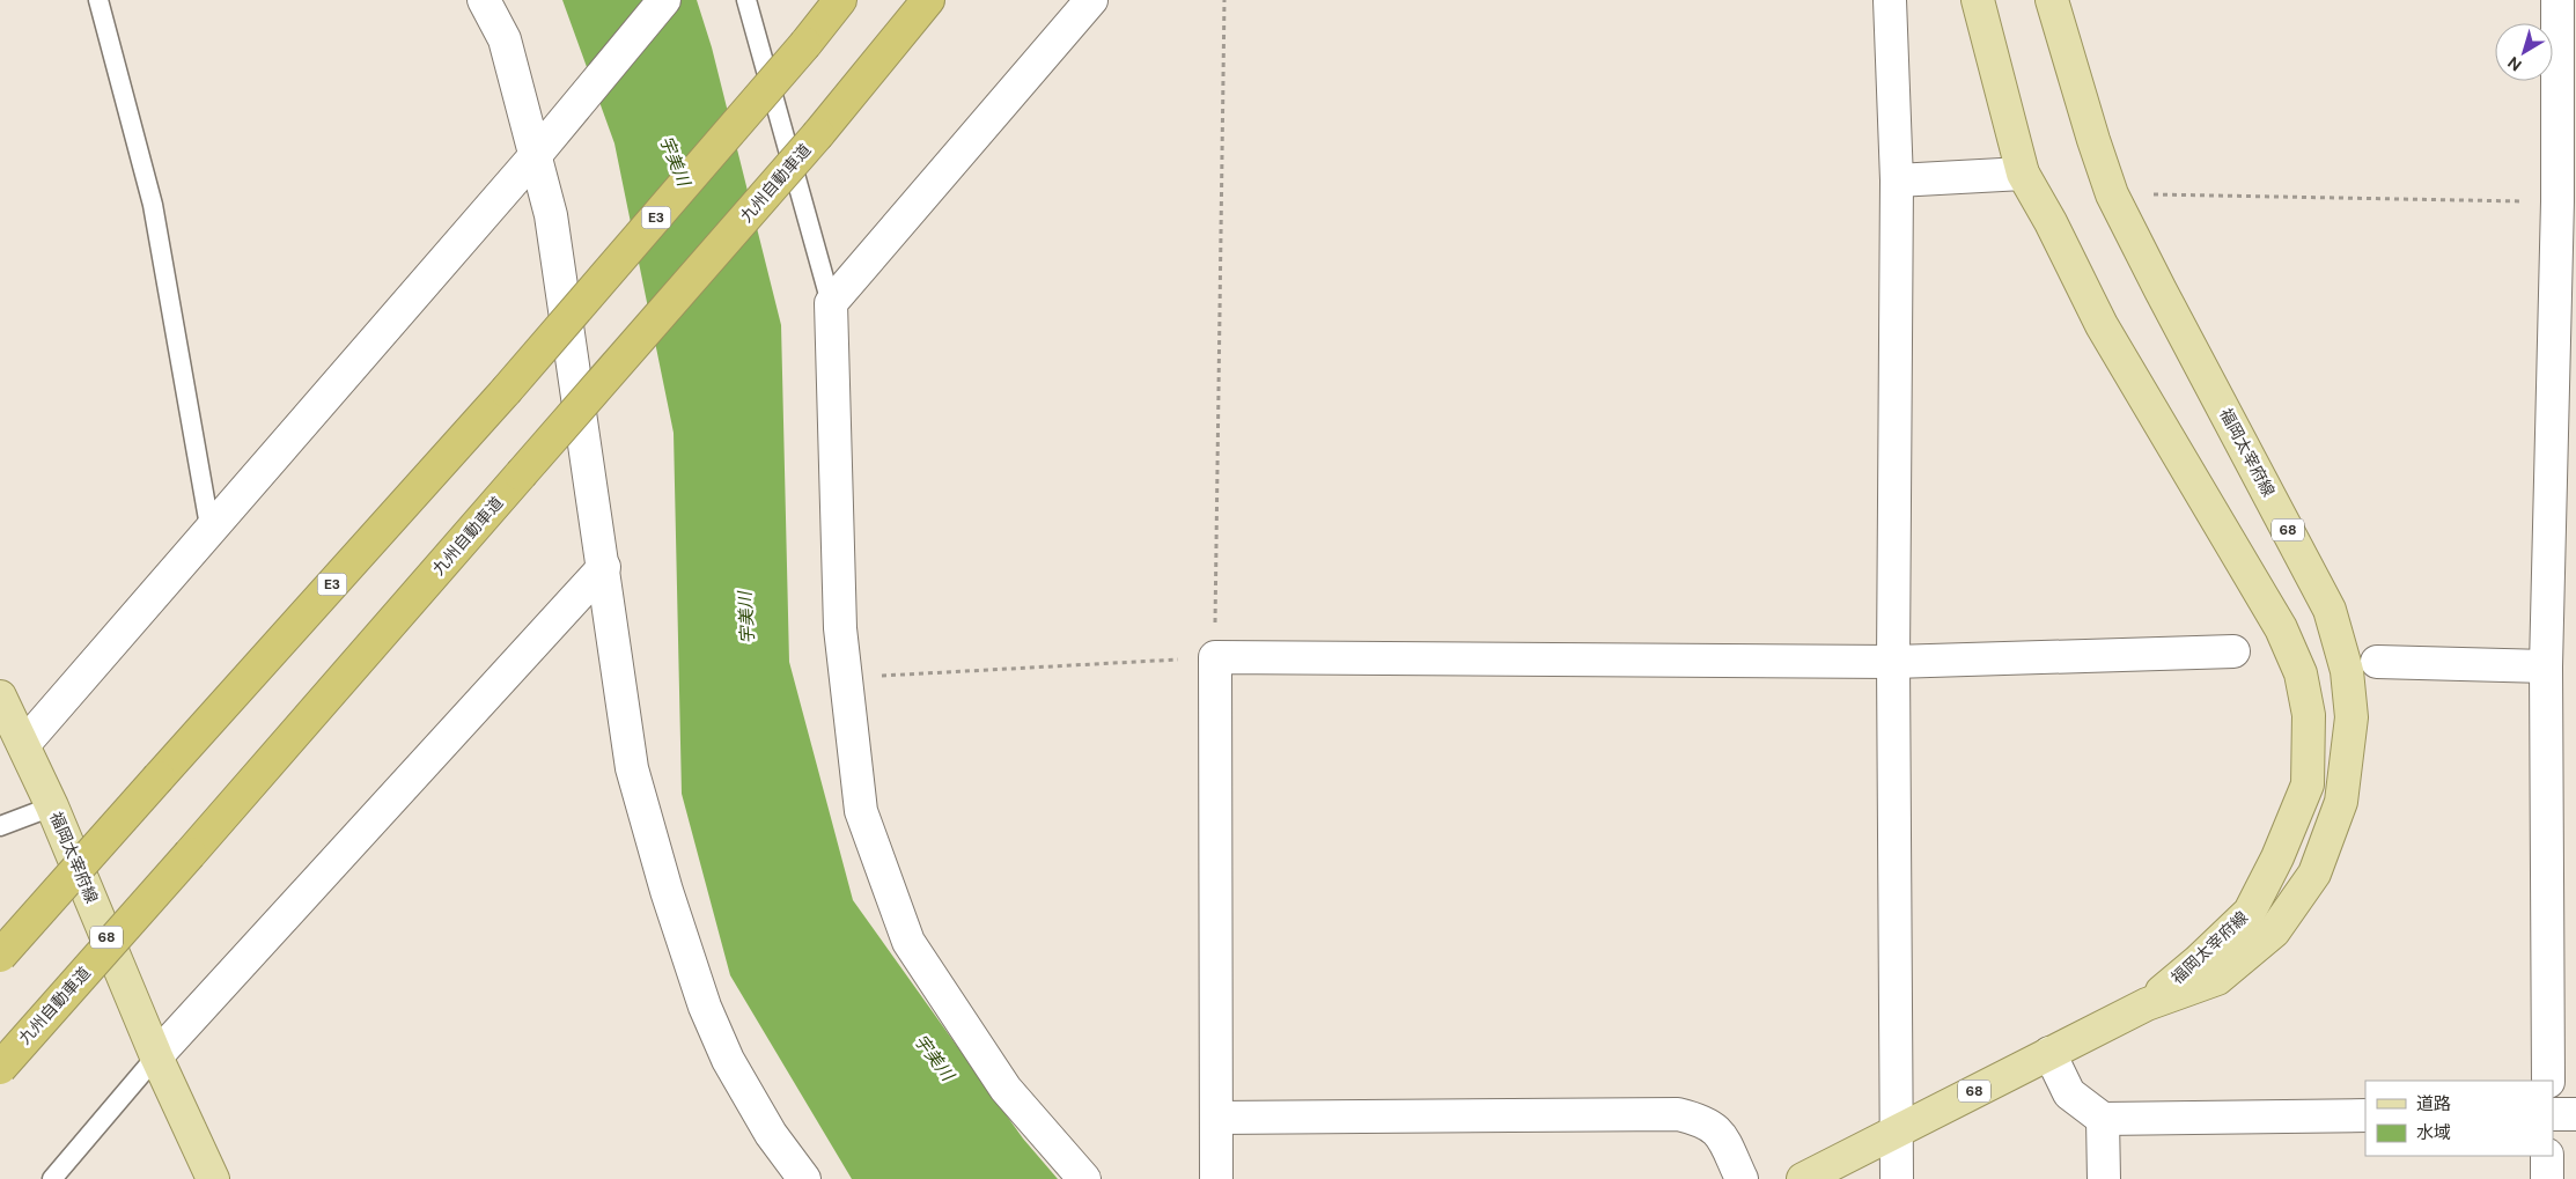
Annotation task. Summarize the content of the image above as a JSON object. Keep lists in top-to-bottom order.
{
  "streets": {
    "highway": ["九州自動車道", "E3"],
    "main road": ["福岡太宰府線", "68"]
  },
  "water": ["宇美川"],
  "legend": ["道路", "水域"],
  "north": "bottom left"
}
